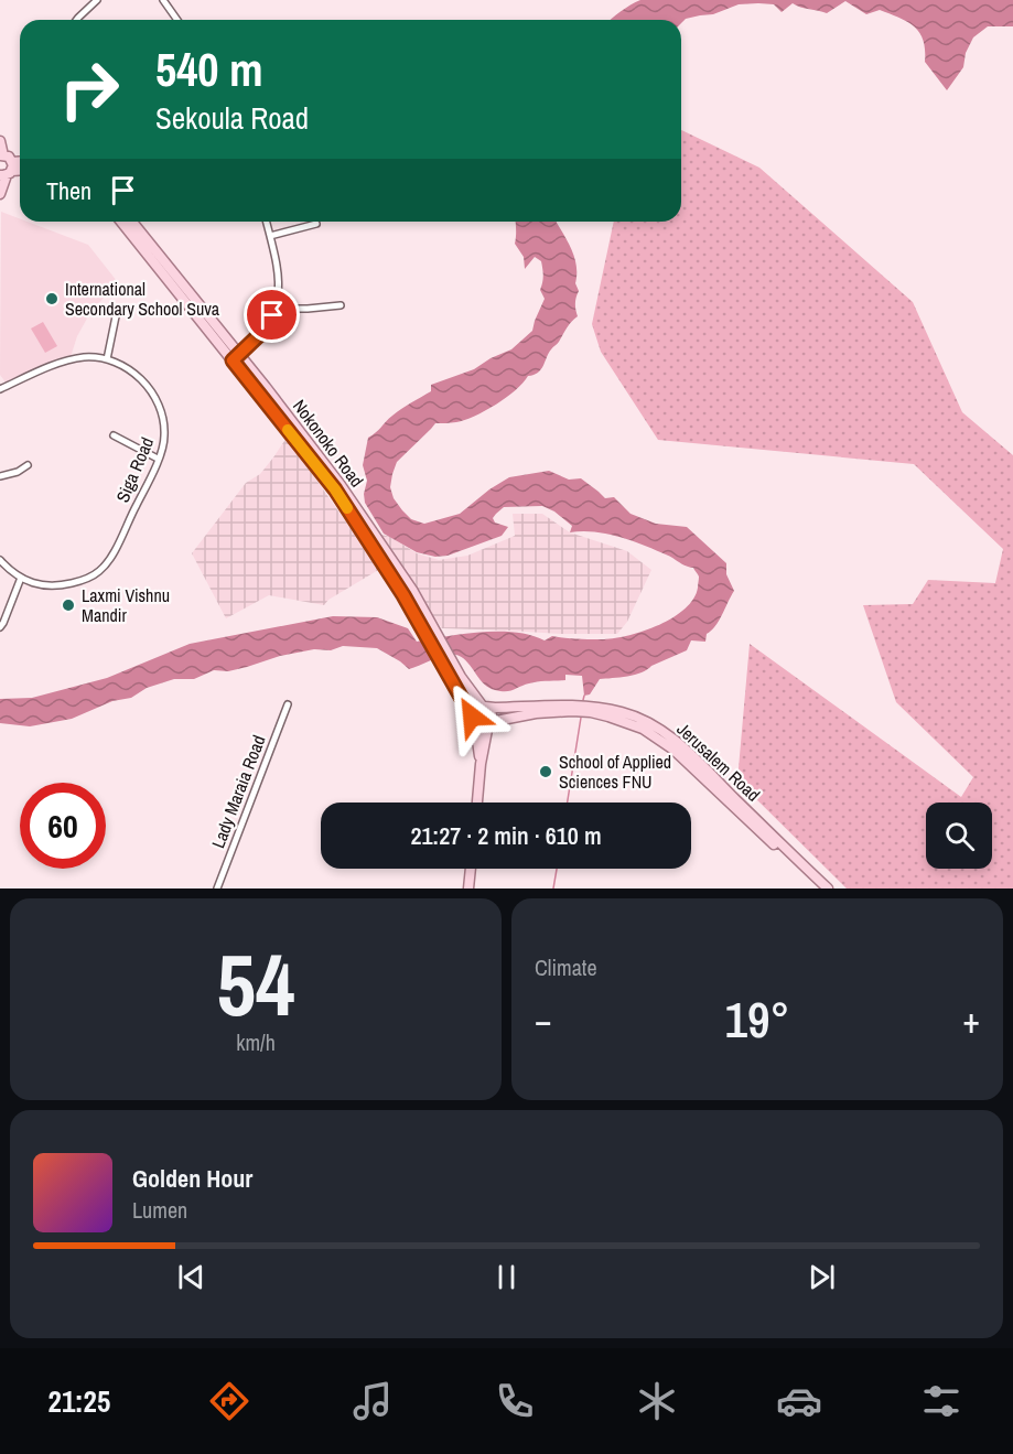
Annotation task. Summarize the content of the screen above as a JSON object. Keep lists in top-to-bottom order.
{
  "streets": {
    "main road": ["Nokonoko Road", "Jerusalem Road"],
    "street": ["Siga Road", "Lady Maraia Road"]
  },
  "crossings": [
    ["Nokonoko Road", "Jerusalem Road"]
  ],
  "places": ["International Secondary School Suva", "Laxmi Vishnu Mandir", "School of Applied Sciences FNU"],
  "page": {
    "turn": ["540 m", "Sekoula Road"],
    "then": "Then",
    "limit": "60",
    "trip": "21:27 · 2 min · 610 m",
    "tile": [
      ["54", "km/h"],
      "Climate"
    ],
    "heat": ["−", "19°", "+"],
    "song": ["Golden Hour", "Lumen"],
    "tabs": "21:25"
  }
}
